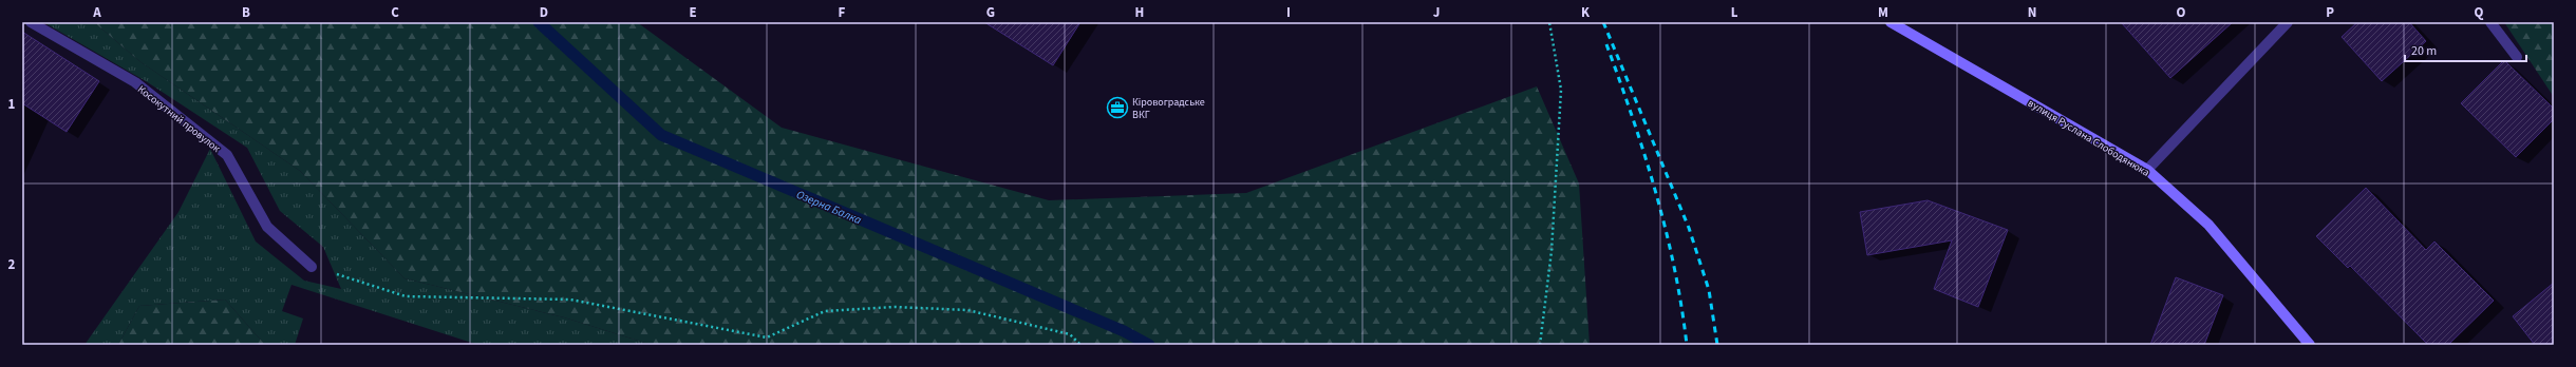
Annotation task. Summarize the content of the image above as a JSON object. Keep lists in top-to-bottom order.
{
  "streets": {
    "main road": ["вулиця Руслана Слободянюка"],
    "street": ["Косокутний провулок"]
  },
  "water": ["Озерна Балка"],
  "places": {
    "office": ["Кіровоградське ВКГ"]
  },
  "scale_bar": "20 m",
  "grid": {
    "columns": [
      "A",
      "B",
      "C",
      "D",
      "E",
      "F",
      "G",
      "H",
      "I",
      "J",
      "K",
      "L",
      "M",
      "N",
      "O",
      "P",
      "Q"
    ],
    "rows": ["1", "2"]
  }
}
